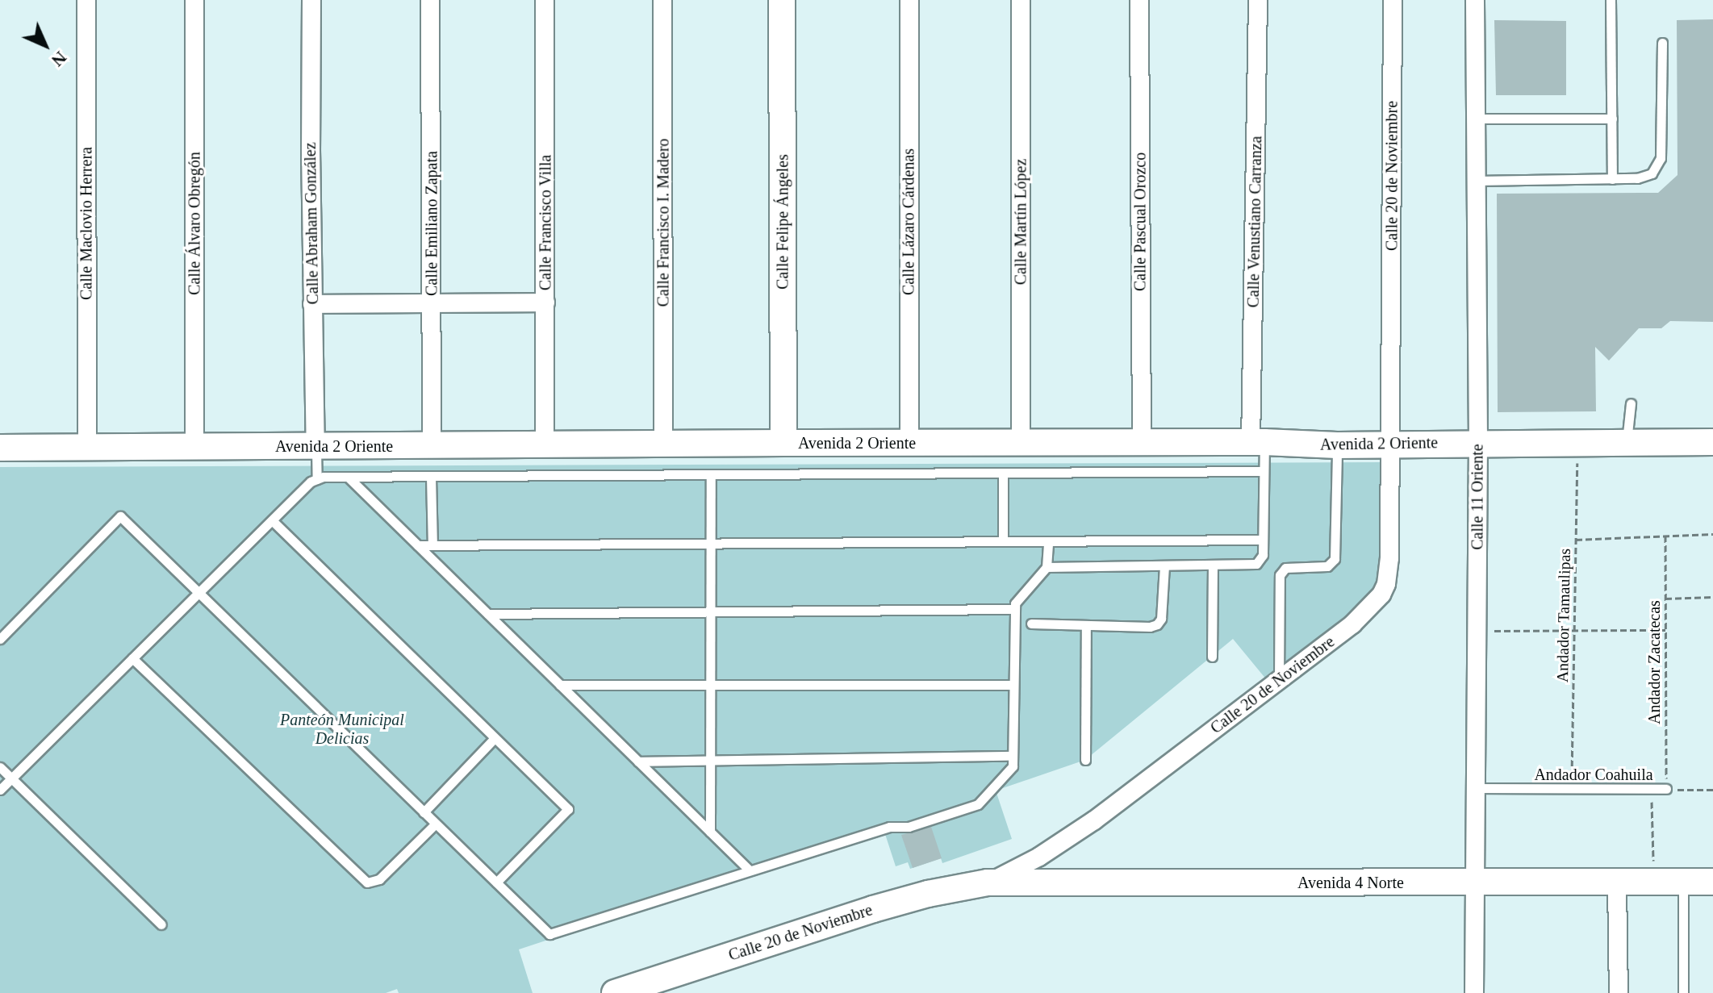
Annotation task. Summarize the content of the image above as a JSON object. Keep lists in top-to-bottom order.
{
  "streets": {
    "street": [
      "Calle 20 de Noviembre",
      "Calle Felipe Ángeles",
      "Calle Lázaro Cárdenas",
      "Calle Martín López",
      "Calle Pascual Orozco",
      "Calle Venustiano Carranza",
      "Calle Francisco Villa",
      "Calle Francisco I. Madero",
      "Calle Maclovio Herrera",
      "Calle Álvaro Obregón",
      "Calle Abraham González",
      "Calle Emiliano Zapata",
      "Avenida 2 Oriente",
      "Calle 11 Oriente",
      "Avenida 4 Norte"
    ],
    "lane": ["Andador Coahuila"],
    "path": ["Andador Tamaulipas", "Andador Zacatecas"]
  },
  "crossings": [
    ["Calle 20 de Noviembre", "Avenida 2 Oriente"],
    ["Calle 20 de Noviembre", "Avenida 4 Norte"],
    ["Calle Felipe Ángeles", "Avenida 2 Oriente"],
    ["Calle Lázaro Cárdenas", "Avenida 2 Oriente"],
    ["Calle Martín López", "Avenida 2 Oriente"],
    ["Calle Pascual Orozco", "Avenida 2 Oriente"],
    ["Calle Venustiano Carranza", "Avenida 2 Oriente"],
    ["Calle Francisco Villa", "Avenida 2 Oriente"],
    ["Calle Francisco I. Madero", "Avenida 2 Oriente"],
    ["Calle Maclovio Herrera", "Avenida 2 Oriente"],
    ["Calle Álvaro Obregón", "Avenida 2 Oriente"],
    ["Calle Abraham González", "Avenida 2 Oriente"],
    ["Calle Emiliano Zapata", "Avenida 2 Oriente"],
    ["Avenida 2 Oriente", "Calle 11 Oriente"],
    ["Avenida 2 Oriente", "Andador Tamaulipas"],
    ["Calle 11 Oriente", "Andador Coahuila"],
    ["Calle 11 Oriente", "Avenida 4 Norte"],
    ["Andador Tamaulipas", "Andador Coahuila"],
    ["Andador Zacatecas", "Andador Coahuila"]
  ],
  "parks": ["Panteón Municipal Delicias"],
  "north": "bottom right"
}
